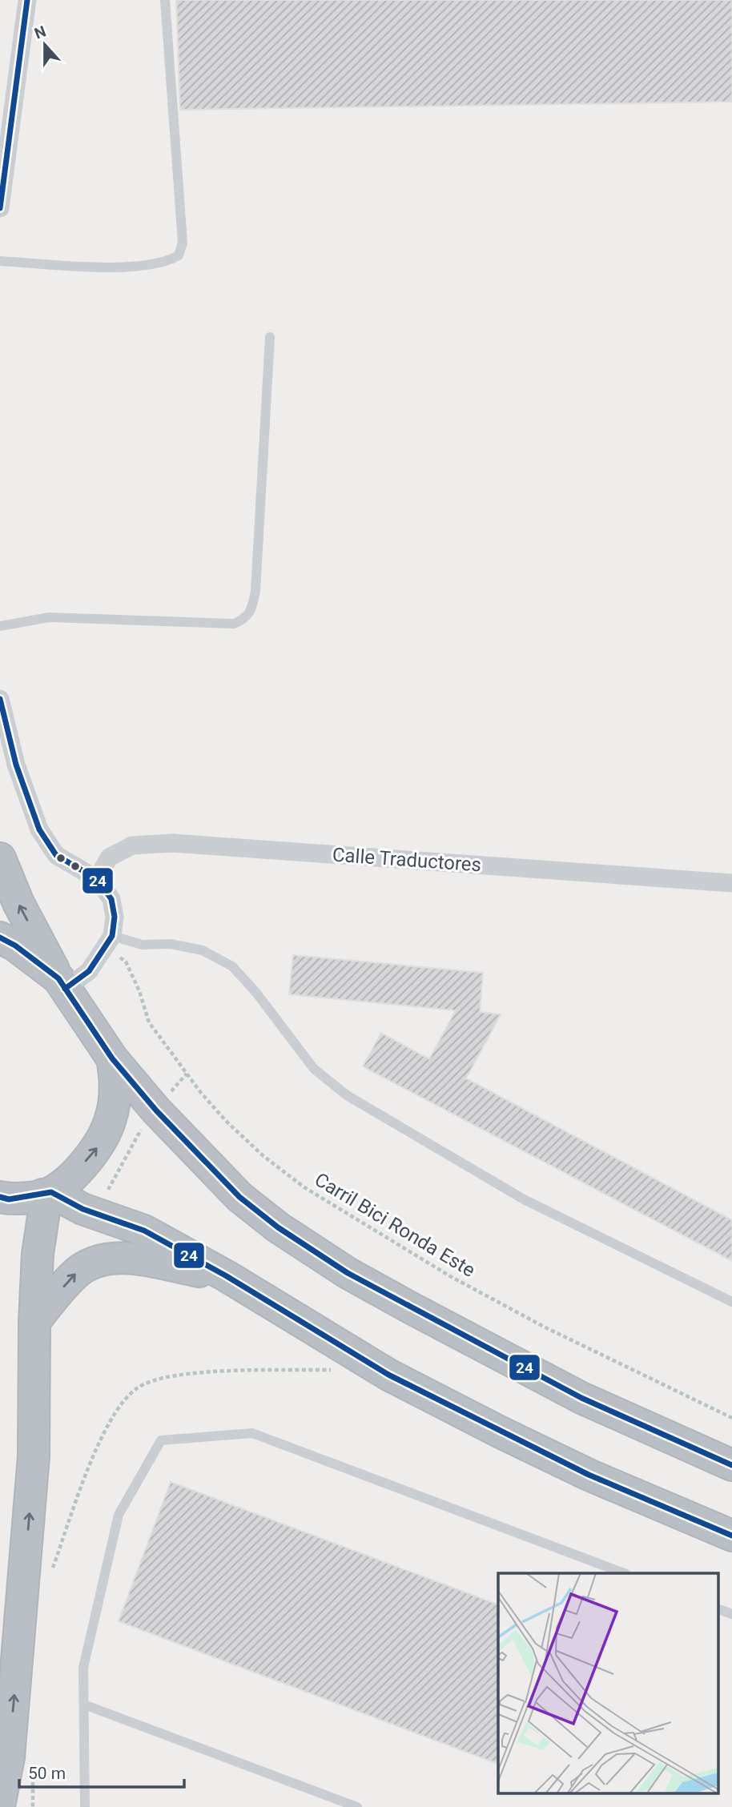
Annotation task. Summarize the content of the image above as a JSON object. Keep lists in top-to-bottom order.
{
  "streets": {
    "street": ["Calle Traductores"],
    "path": ["Carril Bici Ronda Este"]
  },
  "lines": ["transit line 24"],
  "scale_bar": "50 m",
  "north": "top"
}
